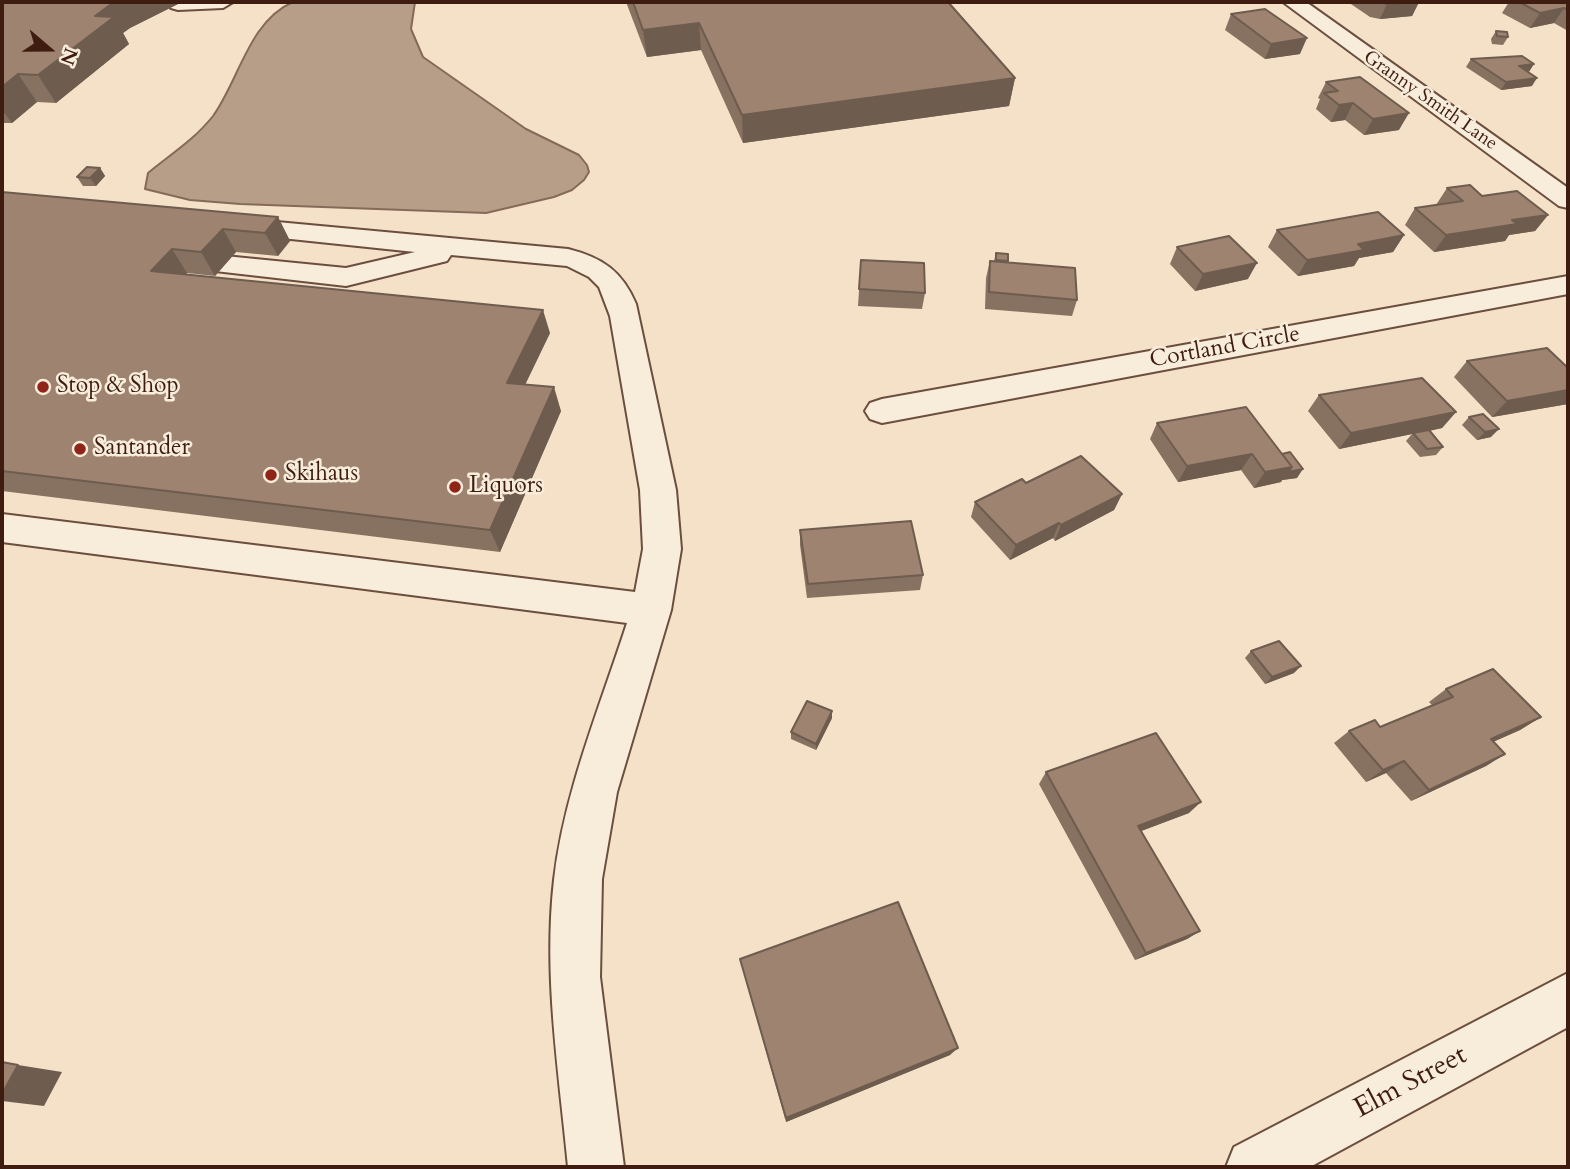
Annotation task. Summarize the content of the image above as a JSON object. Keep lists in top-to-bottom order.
{
  "streets": {
    "street": ["Granny Smith Lane", "Cortland Circle", "Elm Street"]
  },
  "places": [
    "Stop & Shop",
    "Santander",
    "Skihaus",
    "Liquors"
  ],
  "north": "right"
}
